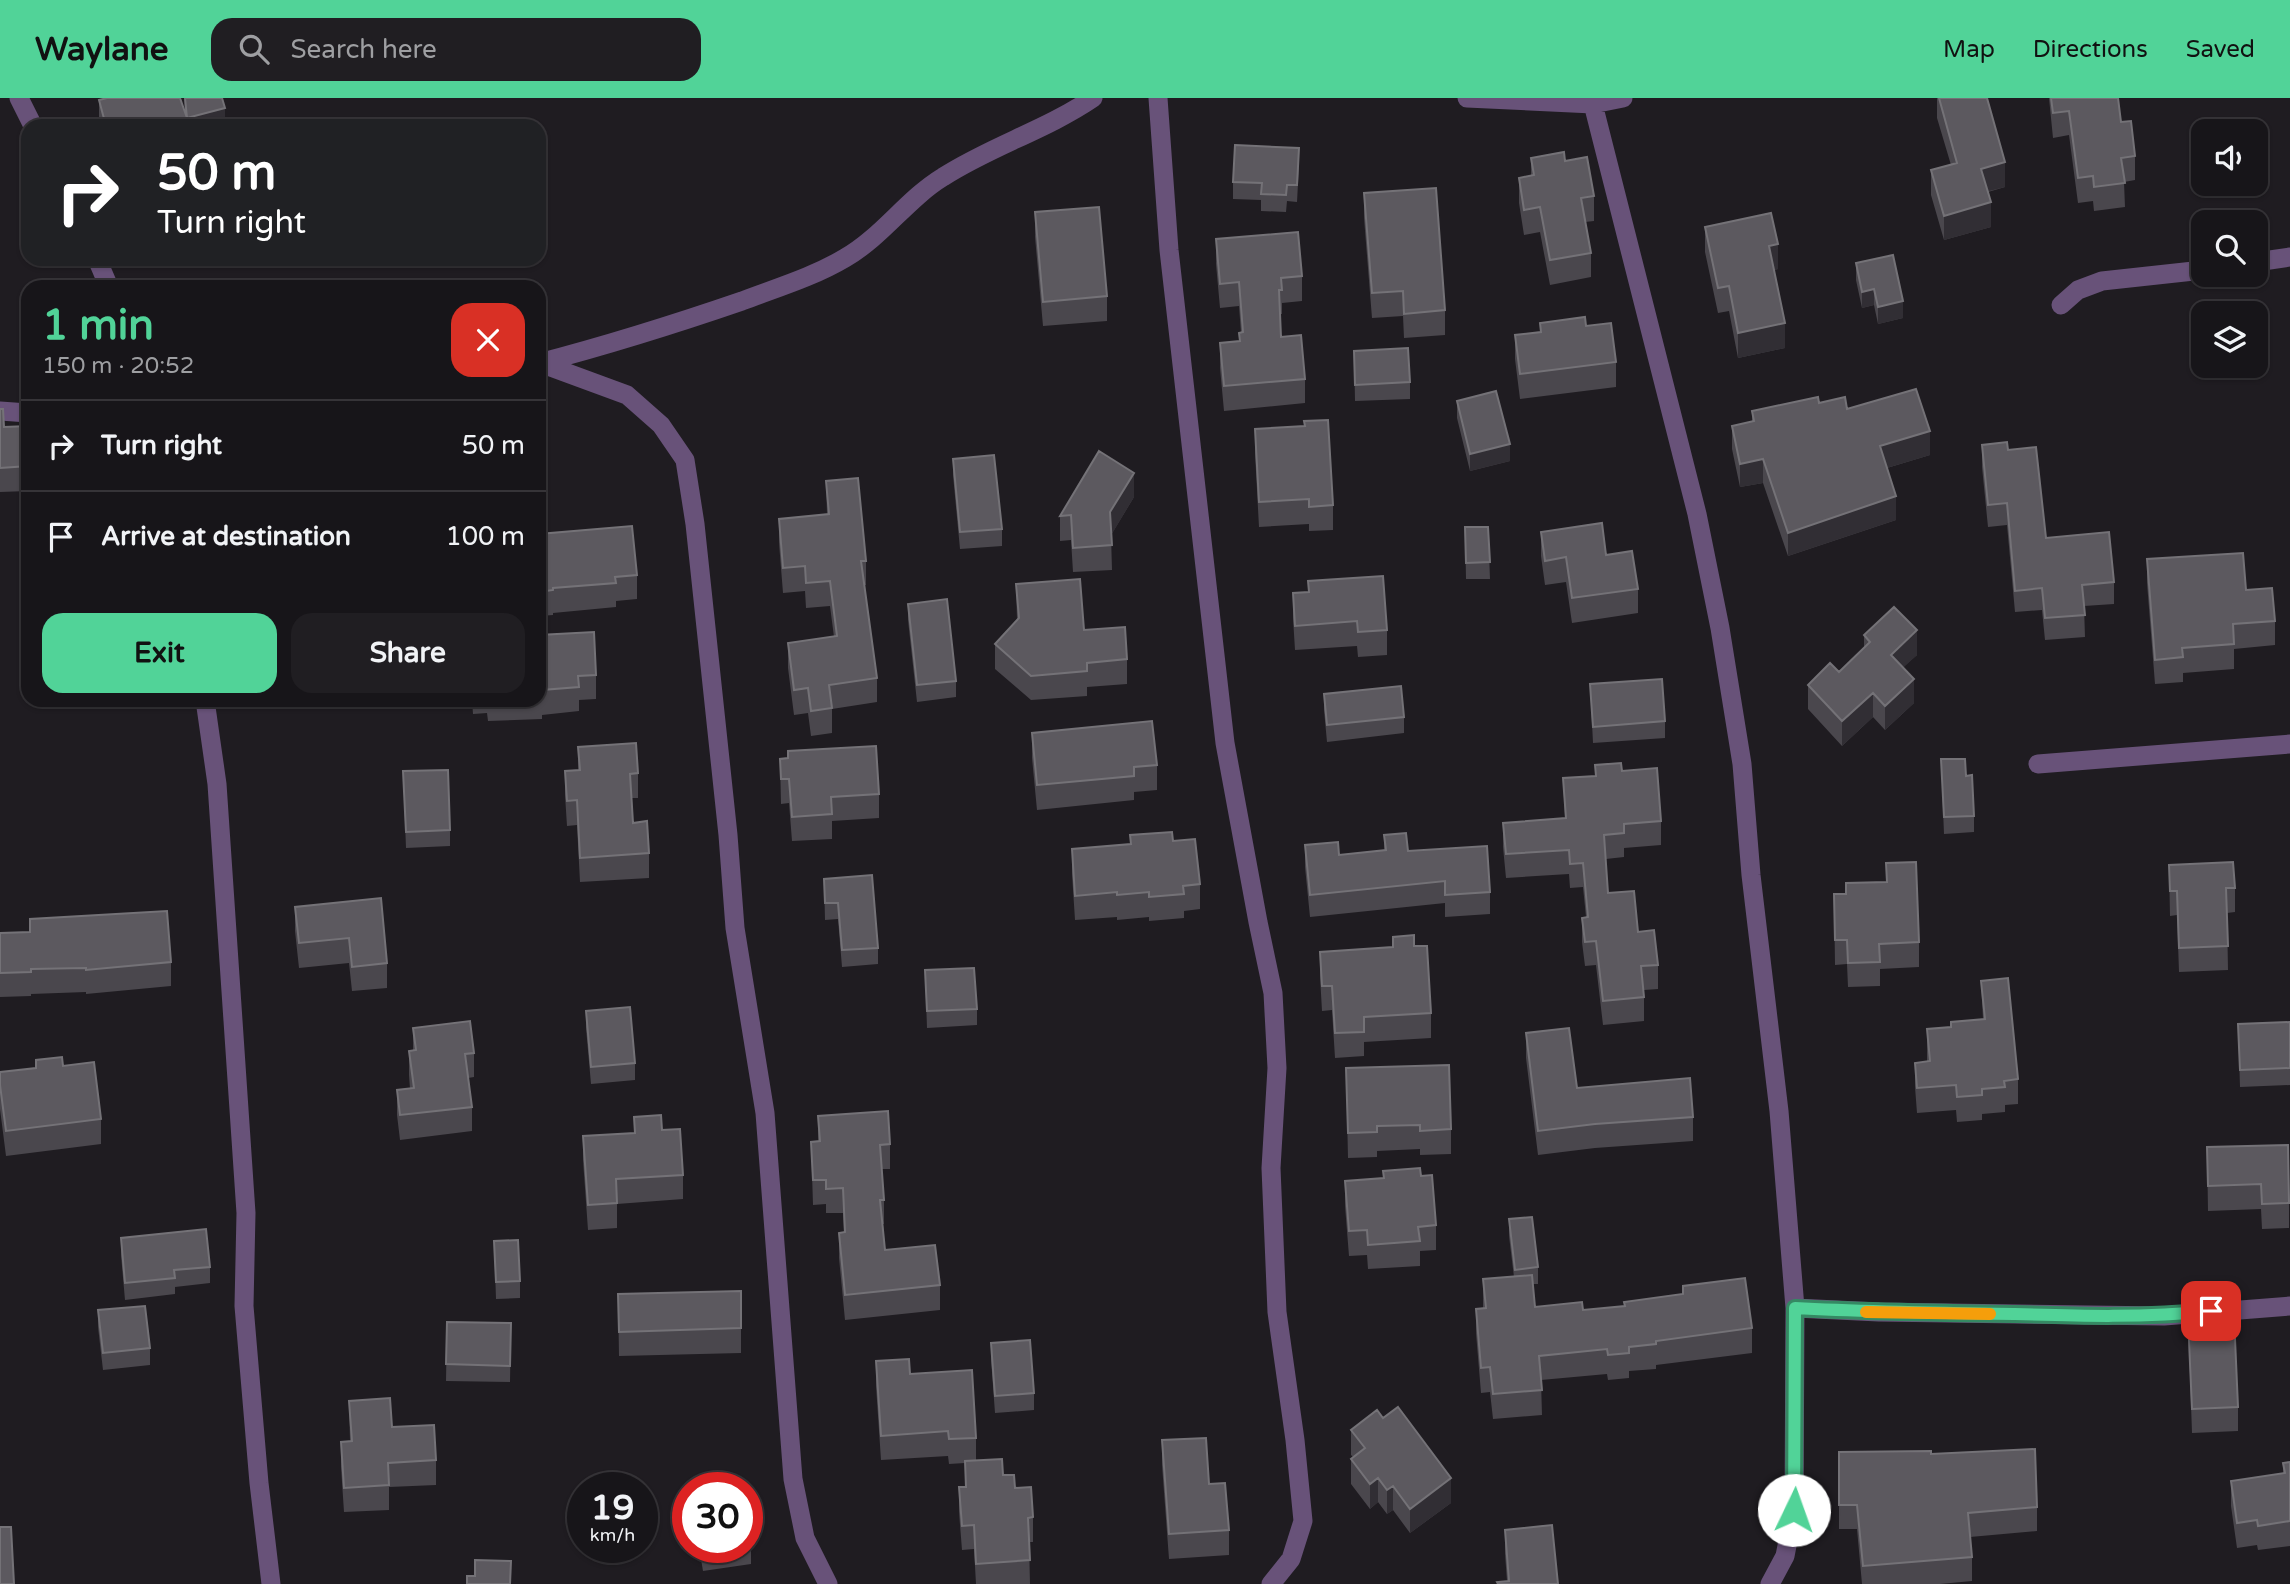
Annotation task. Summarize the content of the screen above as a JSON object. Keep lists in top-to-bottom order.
{
  "page": {
    "header": "Waylane",
    "search": "Search here",
    "nav": ["Map", "Directions", "Saved"],
    "turn": ["50 m", "Turn right"],
    "heading": ["1 min", "150 m · 20:52"],
    "list": [
      {
        "name": "Turn right",
        "value": "50 m"
      },
      {
        "name": "Arrive at destination",
        "value": "100 m"
      }
    ],
    "buttons": ["Exit", "Share"],
    "speed": "19 km/h",
    "limit": "30"
  }
}
